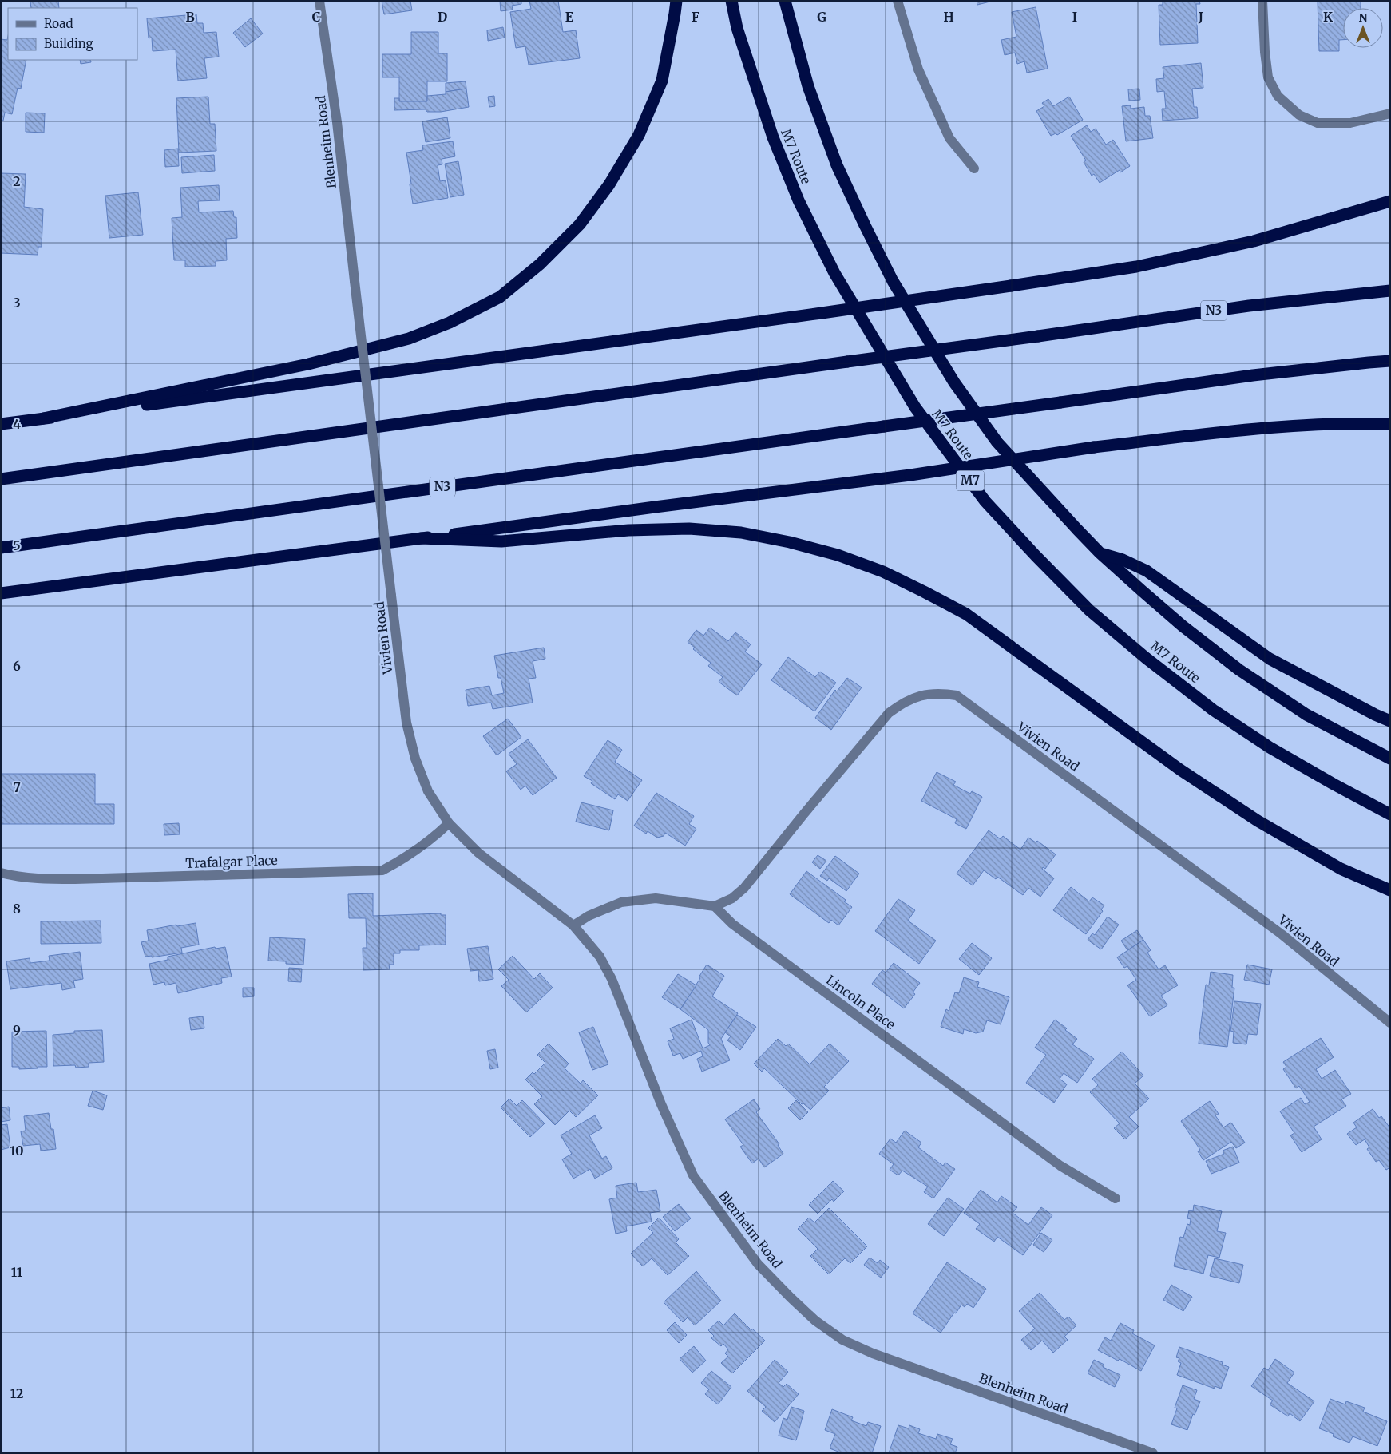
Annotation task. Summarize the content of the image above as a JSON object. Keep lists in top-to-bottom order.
{
  "streets": {
    "highway": ["M7 Route", "N3", "M7"],
    "street": [
      "Blenheim Road",
      "Vivien Road",
      "Trafalgar Place",
      "Lincoln Place"
    ]
  },
  "crossings": [
    ["Blenheim Road", "Vivien Road"],
    ["Vivien Road", "Trafalgar Place"],
    ["Vivien Road", "Lincoln Place"]
  ],
  "legend": ["Road", "Building"],
  "north": "top",
  "grid": {
    "columns": [
      "B",
      "C",
      "D",
      "E",
      "F",
      "G",
      "H",
      "I",
      "J",
      "K"
    ],
    "rows": [
      "2",
      "3",
      "4",
      "5",
      "6",
      "7",
      "8",
      "9",
      "10",
      "11",
      "12"
    ]
  }
}
